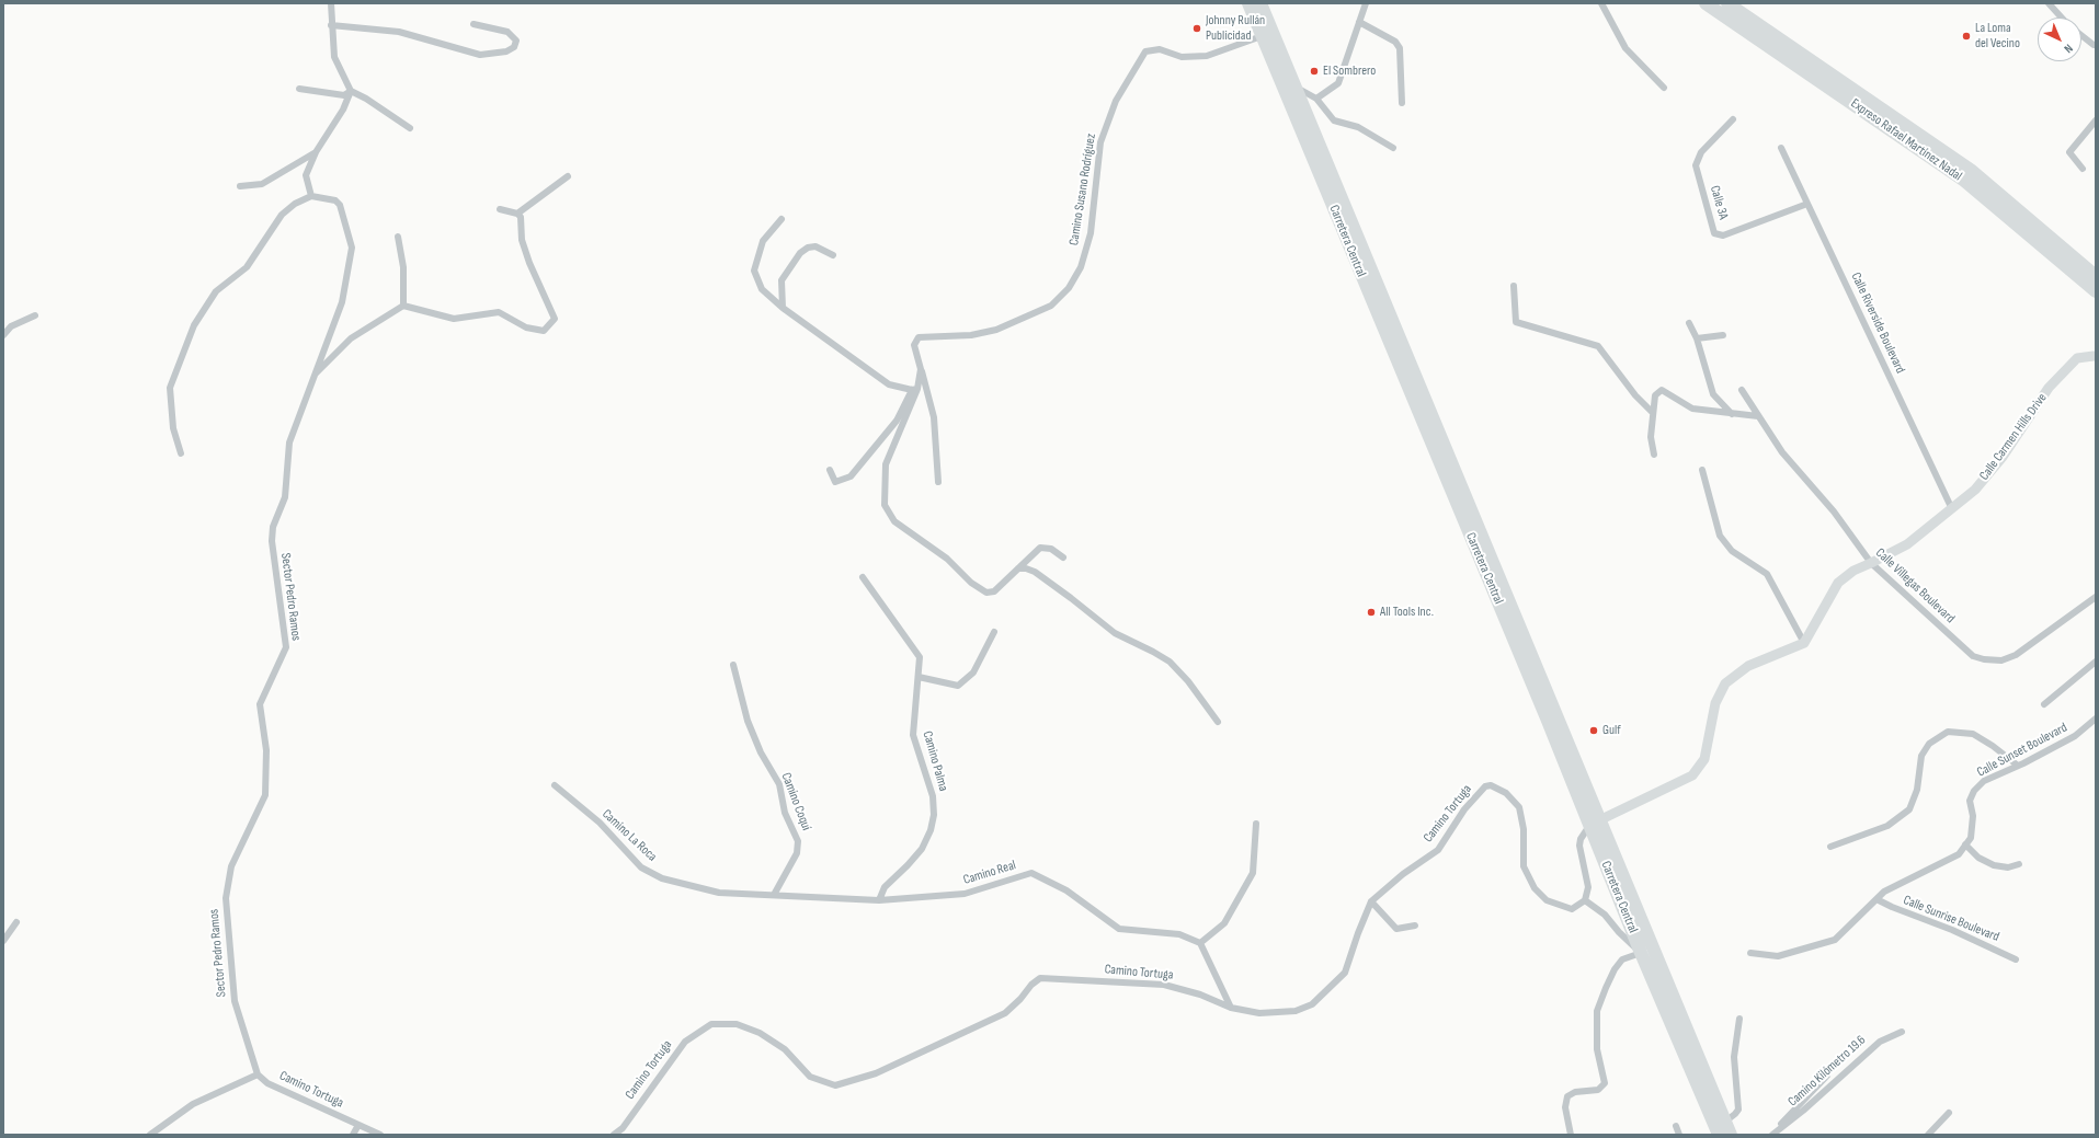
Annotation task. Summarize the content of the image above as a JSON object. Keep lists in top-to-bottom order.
{
  "streets": {
    "highway": ["Expreso Rafael Martínez Nadal", "Carretera Central"],
    "street": [
      "Camino Susano Rodríguez",
      "Calle 3A",
      "Calle Riverside Boulevard",
      "Calle Carmen Hills Drive",
      "Calle Villegas Boulevard",
      "Sector Pedro Ramos",
      "Calle Sunset Boulevard",
      "Camino Palma",
      "Camino Coquí",
      "Camino Tortuga",
      "Camino La Roca",
      "Camino Real",
      "Calle Sunrise Boulevard",
      "Camino Kilómetro 19.6"
    ]
  },
  "crossings": [
    ["Camino Susano Rodríguez", "Carretera Central"],
    ["Calle 3A", "Calle Riverside Boulevard"],
    ["Calle Riverside Boulevard", "Calle Carmen Hills Drive"],
    ["Calle Carmen Hills Drive", "Calle Villegas Boulevard"],
    ["Sector Pedro Ramos", "Camino Tortuga"],
    ["Camino Palma", "Camino Real"],
    ["Camino Coquí", "Camino La Roca"],
    ["Camino Coquí", "Camino Real"],
    ["Camino La Roca", "Camino Real"]
  ],
  "places": [
    "Johnny Rullán Publicidad",
    "La Loma del Vecino",
    "El Sombrero",
    "All Tools Inc.",
    "Gulf"
  ],
  "north": "bottom right"
}
